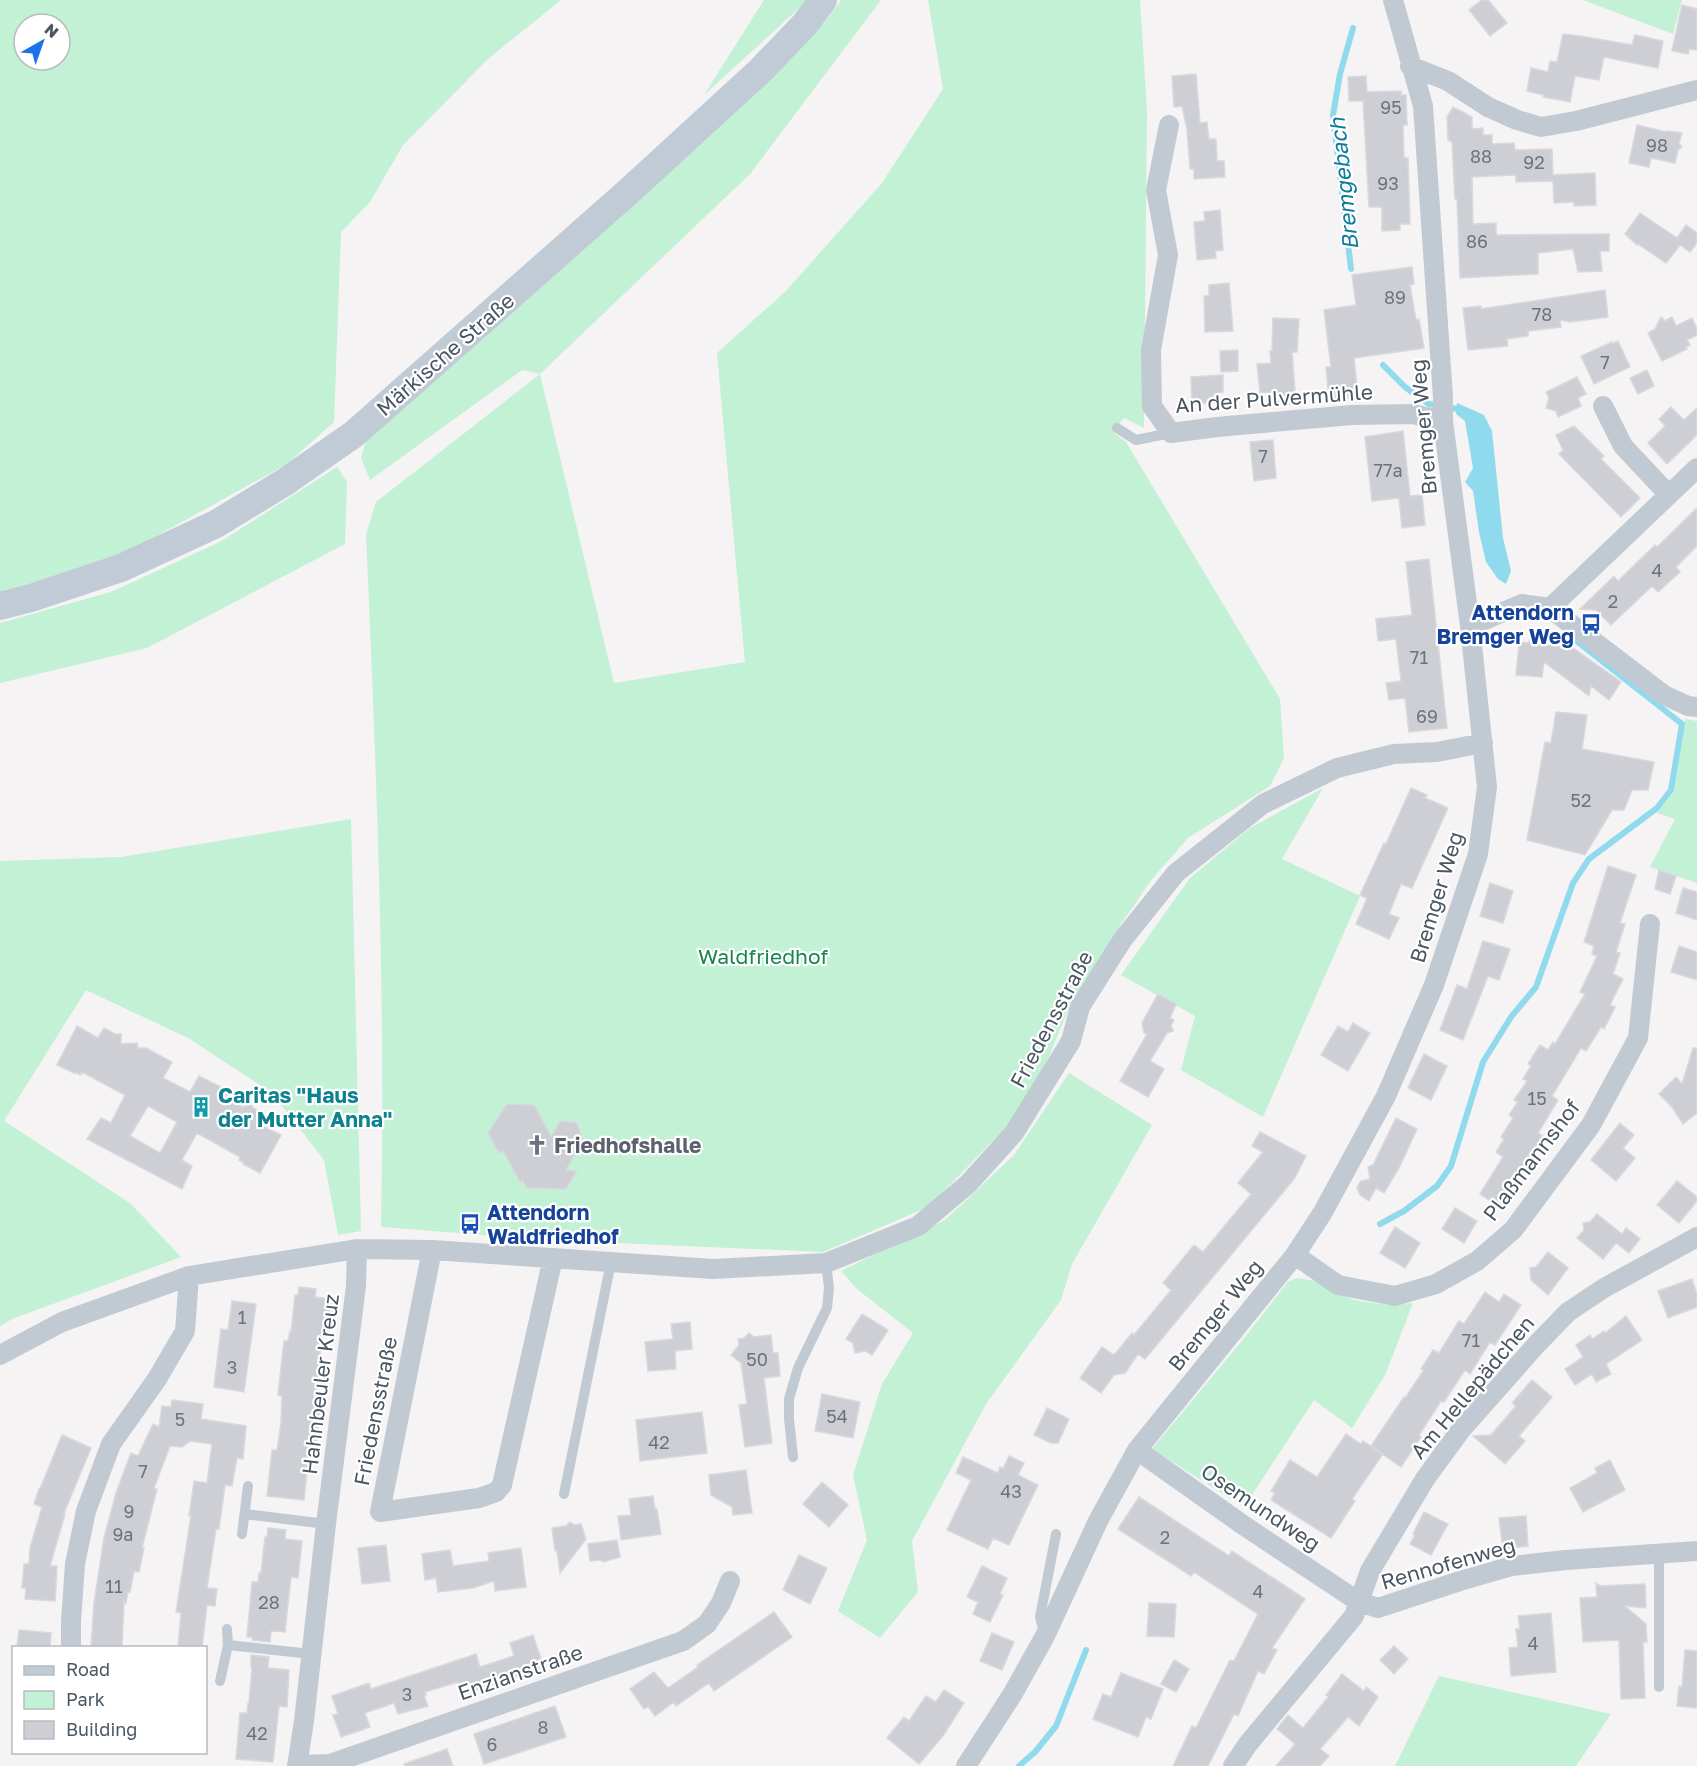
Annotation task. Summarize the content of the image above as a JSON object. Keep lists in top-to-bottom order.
{
  "streets": {
    "main road": ["Märkische Straße"],
    "street": [
      "An der Pulvermühle",
      "Bremger Weg",
      "Friedensstraße",
      "Plaßmannshof",
      "Hahnbeuler Kreuz",
      "Am Hellepädchen",
      "Osemundweg",
      "Rennofenweg",
      "Enzianstraße"
    ]
  },
  "crossings": [
    ["An der Pulvermühle", "Bremger Weg"],
    ["Bremger Weg", "Friedensstraße"],
    ["Bremger Weg", "Plaßmannshof"],
    ["Bremger Weg", "Osemundweg"],
    ["Friedensstraße", "Hahnbeuler Kreuz"],
    ["Hahnbeuler Kreuz", "Enzianstraße"],
    ["Am Hellepädchen", "Osemundweg"],
    ["Am Hellepädchen", "Rennofenweg"],
    ["Osemundweg", "Rennofenweg"]
  ],
  "water": ["Bremgebach"],
  "parks": ["Waldfriedhof"],
  "places": {
    "bus stop": ["Attendorn Bremger Weg", "Attendorn Waldfriedhof"],
    "building": ["Caritas \"Haus der Mutter Anna\""],
    "church": ["Friedhofshalle"]
  },
  "house_numbers": [
    "95",
    "98",
    "88",
    "92",
    "93",
    "86",
    "89",
    "78",
    "7",
    "7",
    "77a",
    "4",
    "2",
    "71",
    "69",
    "52",
    "15",
    "1",
    "71",
    "50",
    "3",
    "54",
    "5",
    "42",
    "7",
    "43",
    "9",
    "9a",
    "2",
    "11",
    "4",
    "28",
    "4",
    "3",
    "8",
    "42",
    "6"
  ],
  "legend": ["Road", "Park", "Building"],
  "north": "top right"
}
